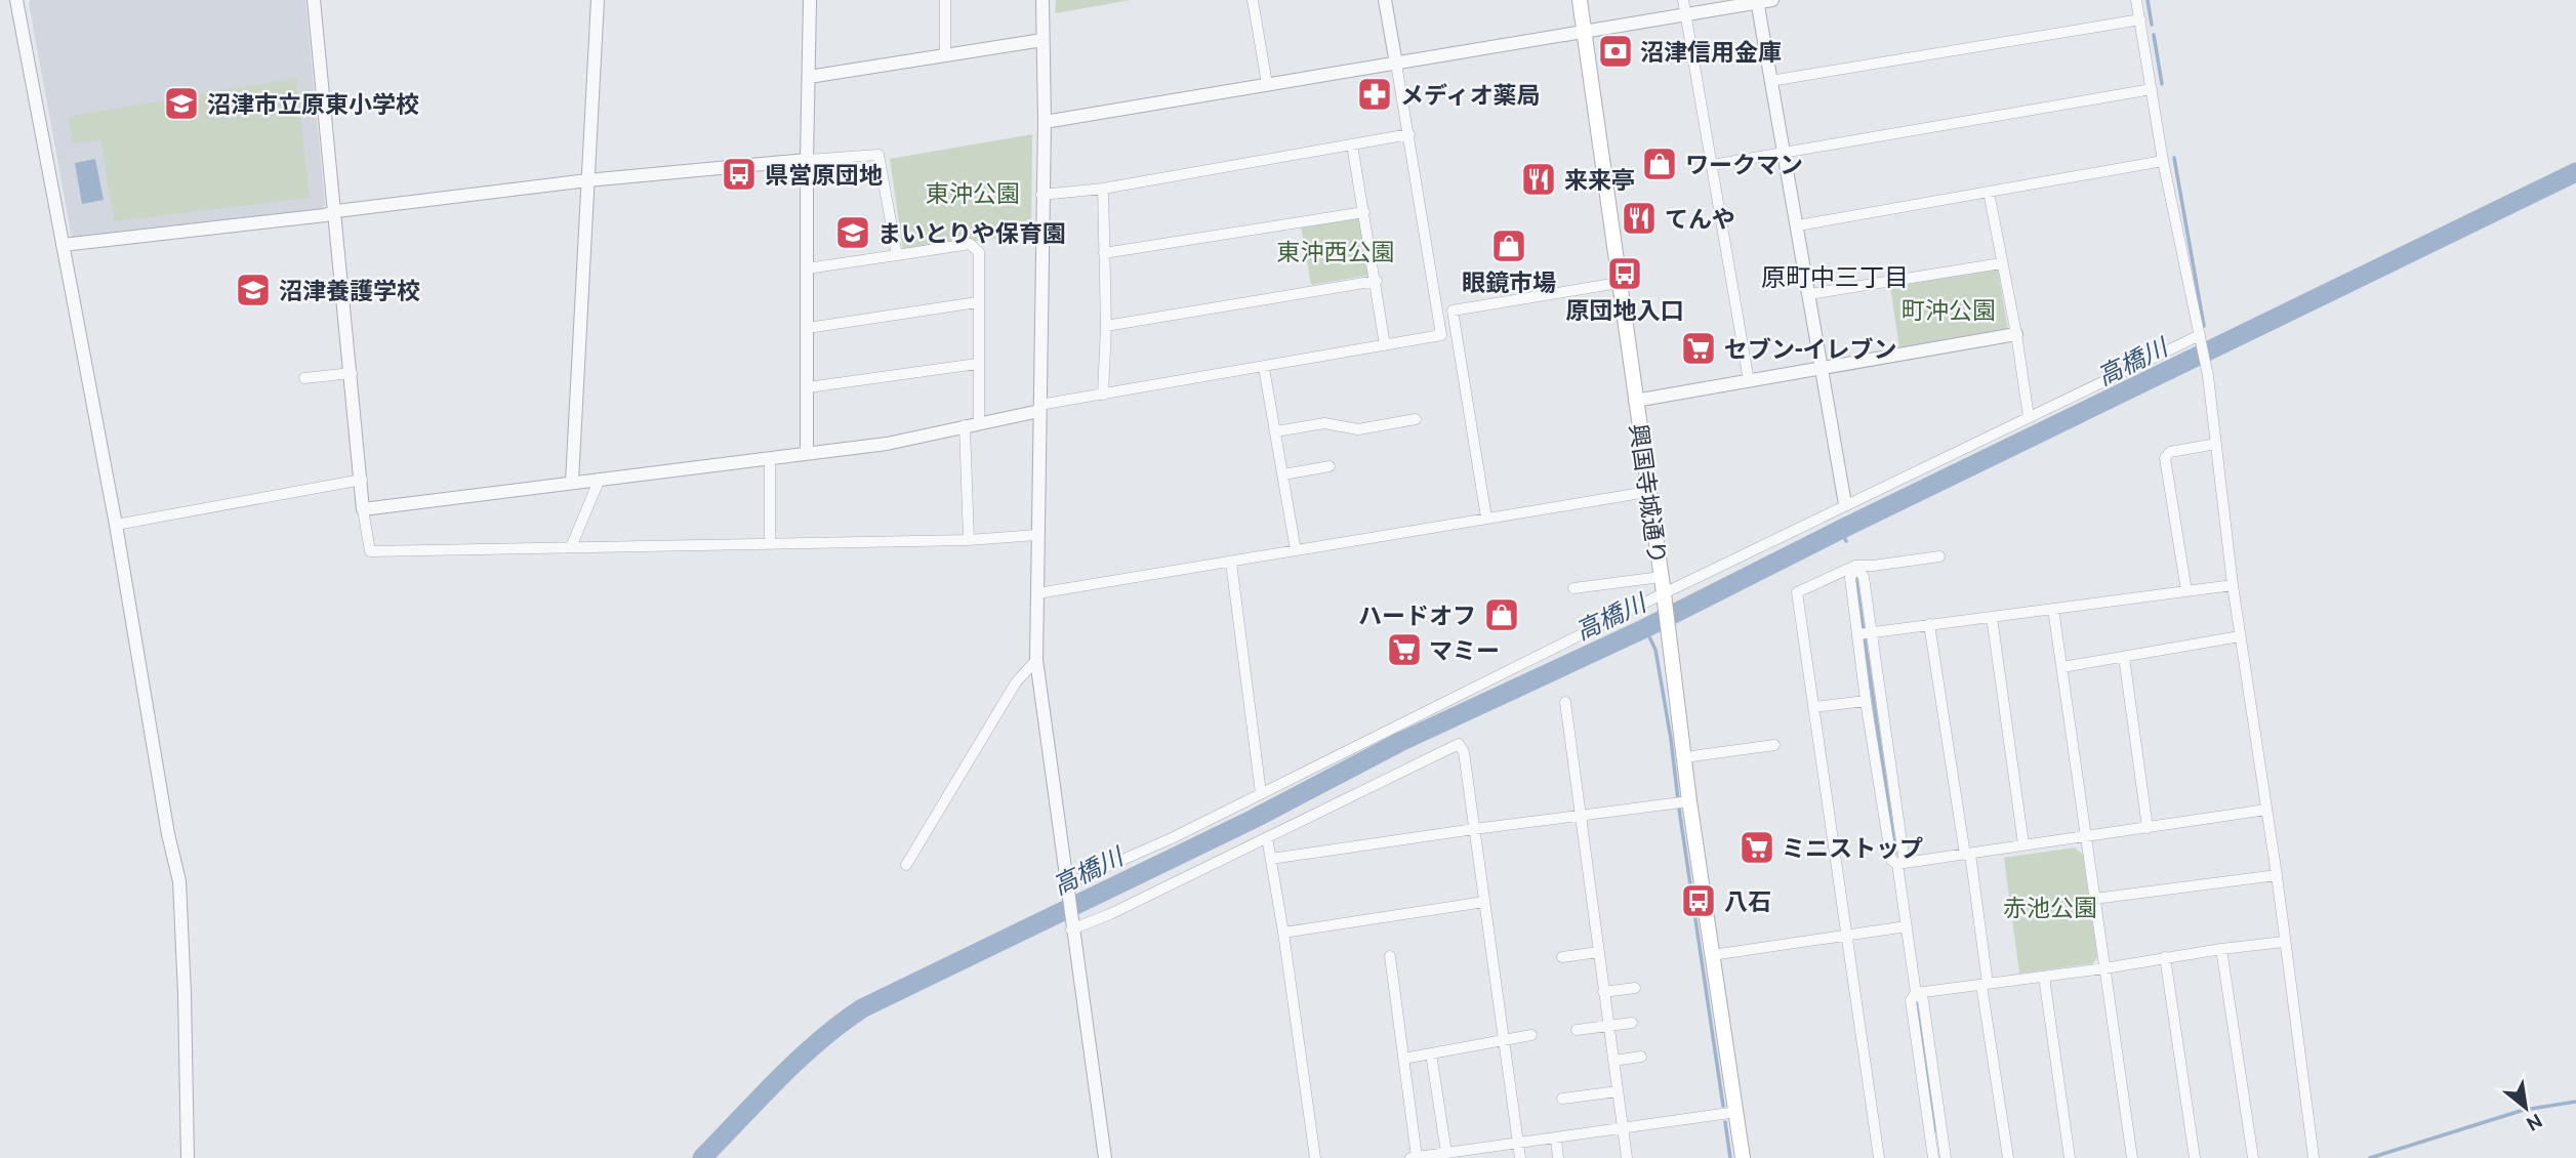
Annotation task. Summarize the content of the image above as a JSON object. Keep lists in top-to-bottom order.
{
  "streets": {
    "main road": ["興国寺城通り"]
  },
  "districts": ["原町中三丁目"],
  "water": ["高橋川"],
  "parks": [
    "東沖公園",
    "東沖西公園",
    "町沖公園",
    "赤池公園"
  ],
  "places": {
    "bank": ["沼津信用金庫"],
    "pharmacy": ["メディオ薬局"],
    "school or university": ["沼津市立原東小学校", "まいとりや保育園", "沼津養護学校"],
    "shop": ["ワークマン", "眼鏡市場", "ハードオフ"],
    "bus stop": ["県営原団地", "原団地入口", "八石"],
    "restaurant": ["来来亭", "てんや"],
    "supermarket": ["セブン-イレブン", "マミー", "ミニストップ"]
  },
  "north": "bottom right"
}
